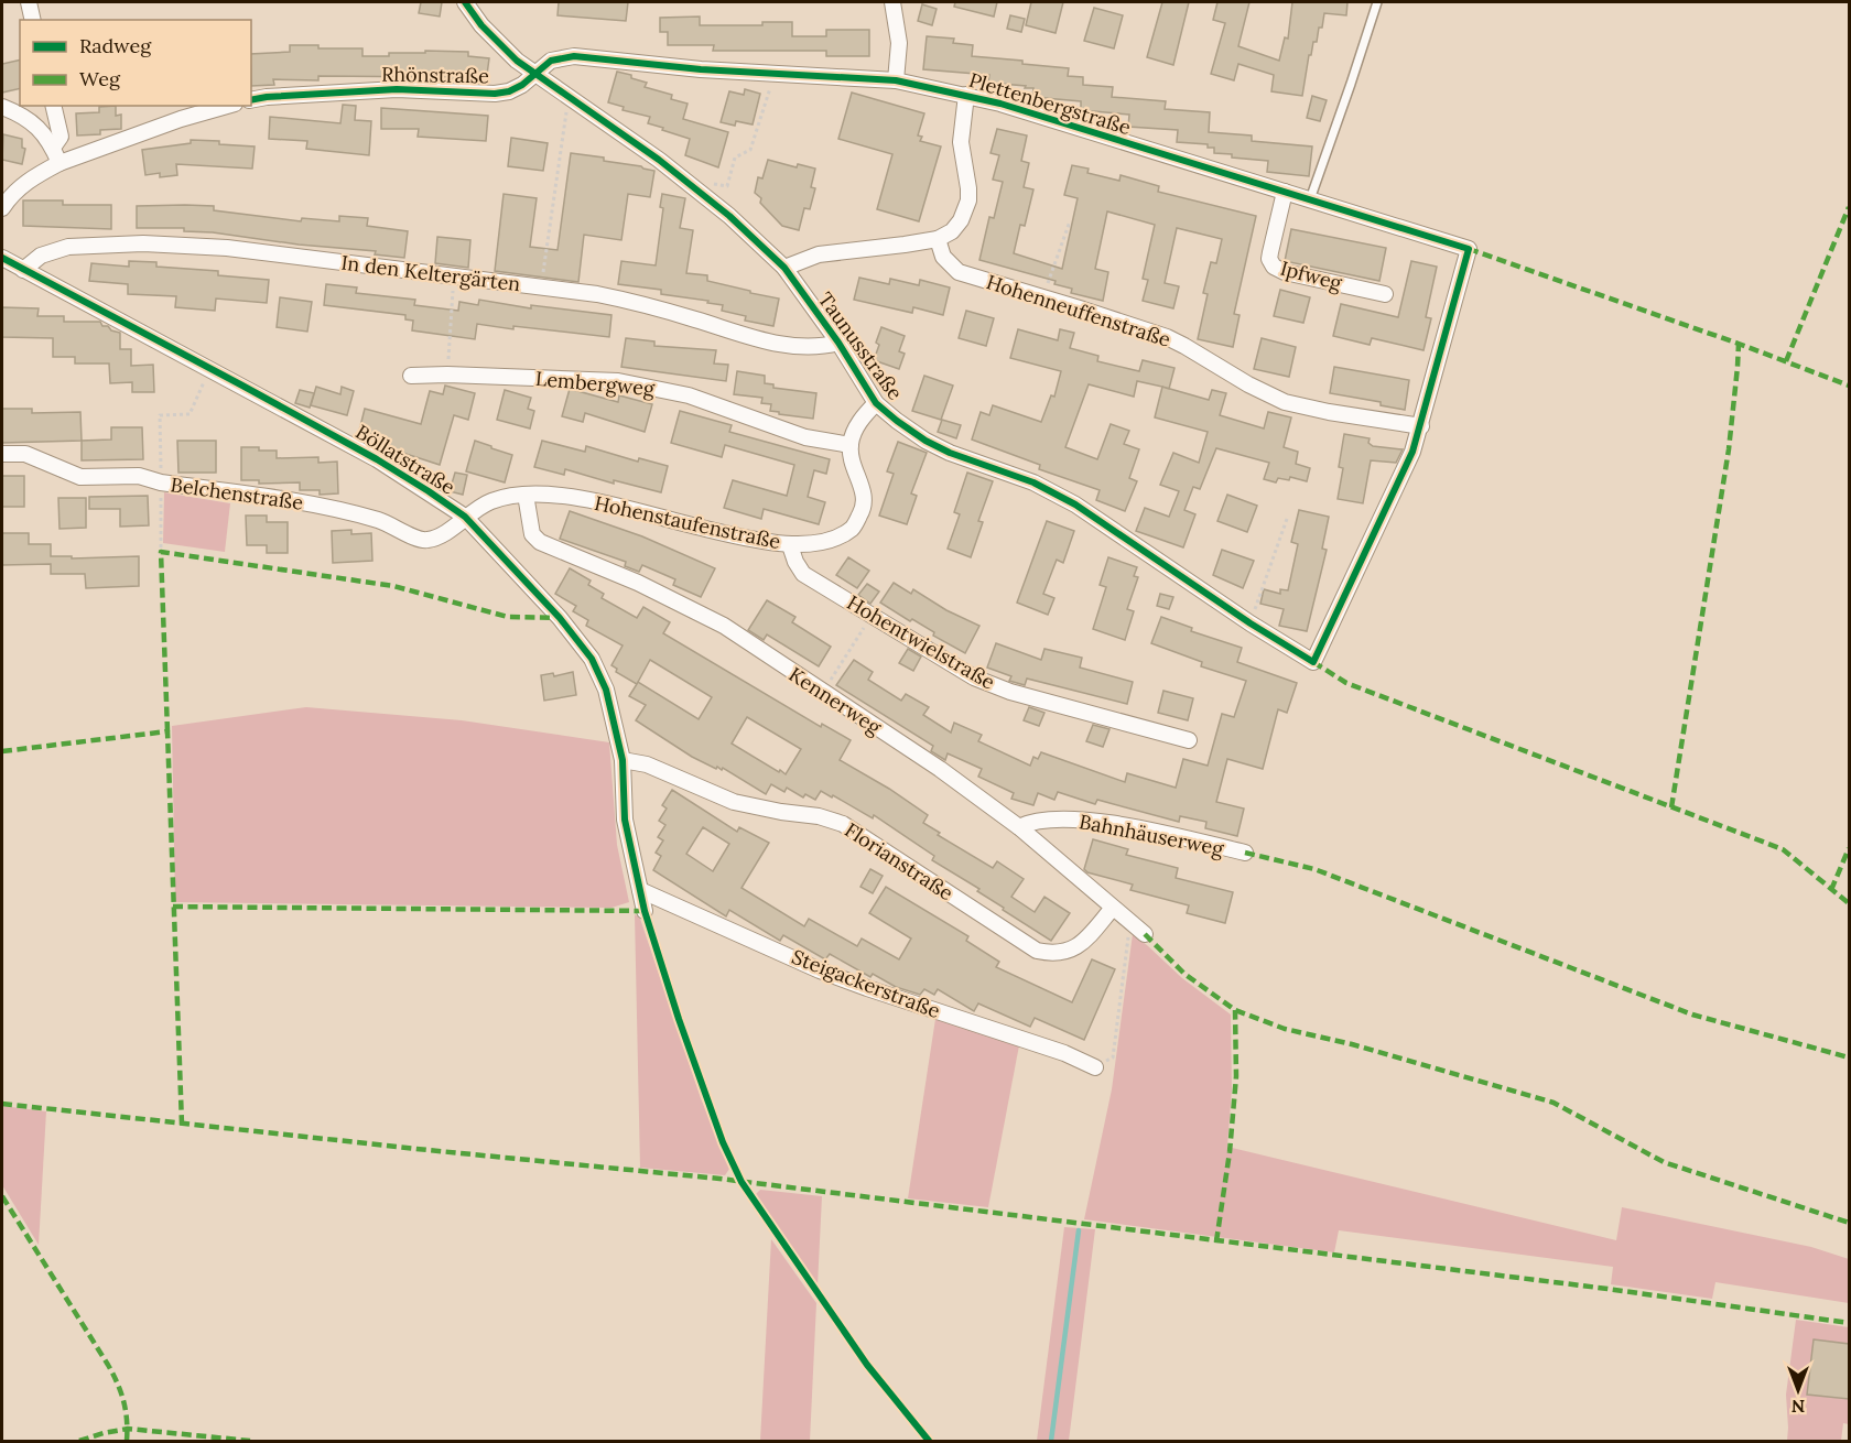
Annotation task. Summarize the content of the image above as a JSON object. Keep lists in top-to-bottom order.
{
  "streets": {
    "street": [
      "Rhönstraße",
      "Plettenbergstraße",
      "In den Keltergärten",
      "Ipfweg",
      "Hohenneuffenstraße",
      "Taunusstraße",
      "Lembergweg",
      "Böllatstraße",
      "Belchenstraße",
      "Hohenstaufenstraße",
      "Hohentwielstraße",
      "Kennerweg",
      "Bahnhäuserweg",
      "Florianstraße",
      "Steigackerstraße"
    ]
  },
  "crossings": [
    ["Rhönstraße", "Plettenbergstraße"],
    ["Rhönstraße", "Taunusstraße"],
    ["Plettenbergstraße", "Ipfweg"],
    ["Plettenbergstraße", "Hohenneuffenstraße"],
    ["Plettenbergstraße", "Taunusstraße"],
    ["In den Keltergärten", "Taunusstraße"],
    ["In den Keltergärten", "Böllatstraße"],
    ["Hohenneuffenstraße", "Taunusstraße"],
    ["Lembergweg", "Hohenstaufenstraße"],
    ["Böllatstraße", "Belchenstraße"],
    ["Böllatstraße", "Hohenstaufenstraße"],
    ["Böllatstraße", "Florianstraße"],
    ["Böllatstraße", "Steigackerstraße"],
    ["Belchenstraße", "Hohenstaufenstraße"],
    ["Hohenstaufenstraße", "Hohentwielstraße"],
    ["Hohenstaufenstraße", "Kennerweg"],
    ["Kennerweg", "Bahnhäuserweg"],
    ["Kennerweg", "Florianstraße"]
  ],
  "legend": ["Radweg", "Weg"],
  "north": "bottom"
}
